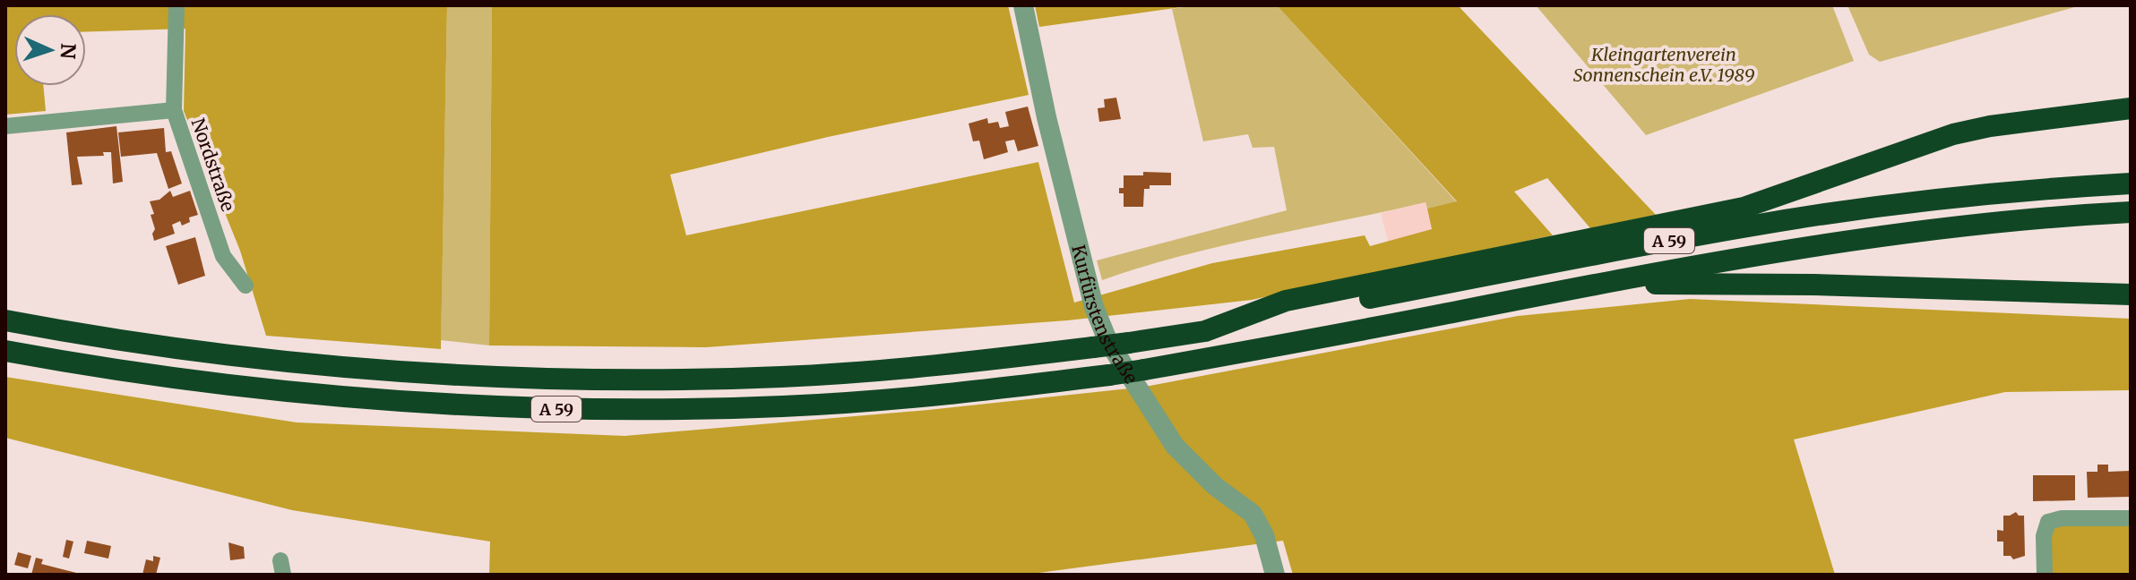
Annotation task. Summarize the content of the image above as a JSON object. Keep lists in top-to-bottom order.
{
  "streets": {
    "highway": ["A 59"],
    "street": ["Nordstraße", "Kurfürstenstraße"]
  },
  "parks": ["Kleingartenverein Sonnenschein e.V. 1989"],
  "north": "right"
}
